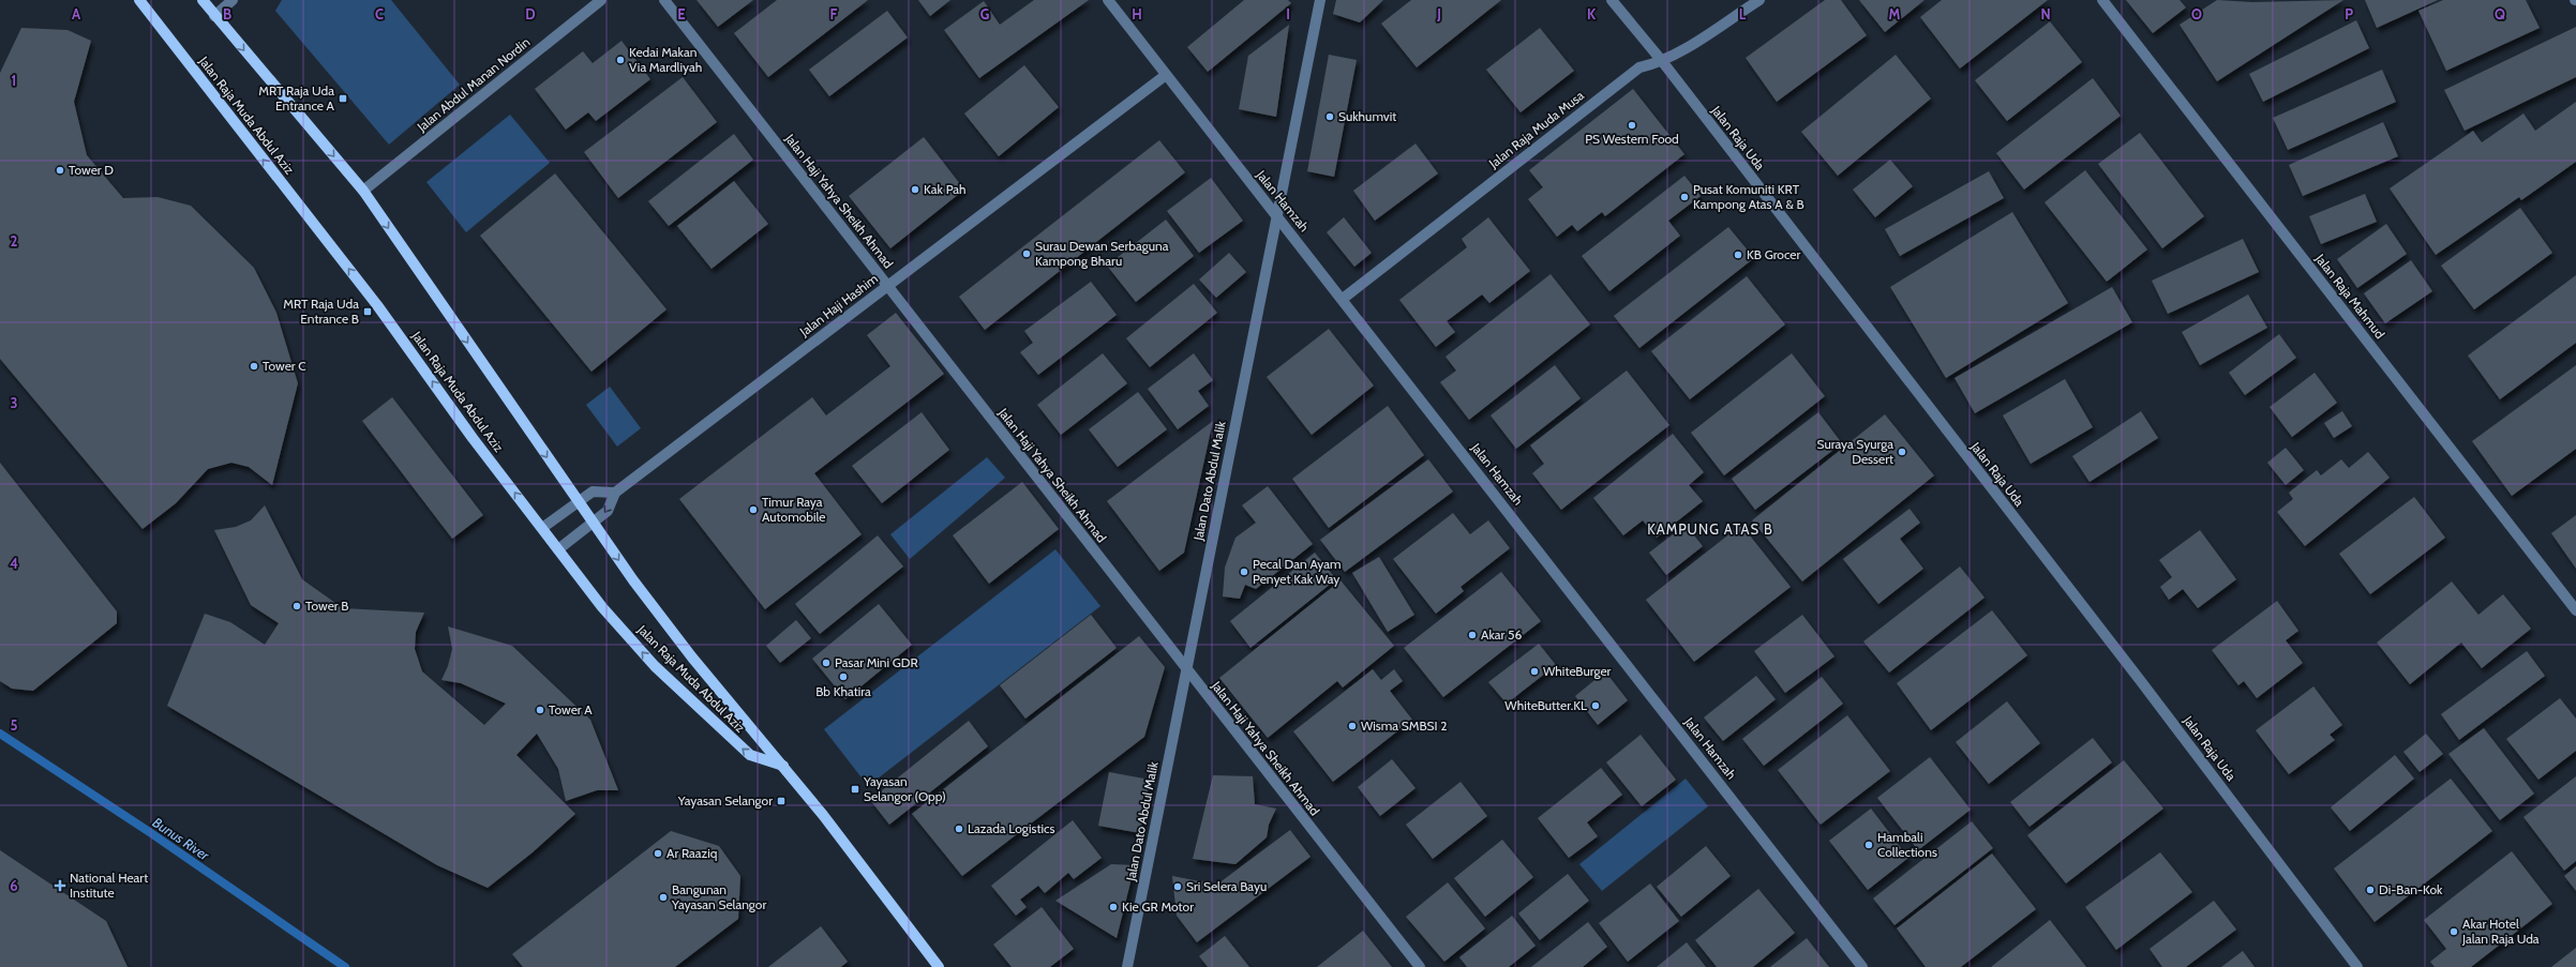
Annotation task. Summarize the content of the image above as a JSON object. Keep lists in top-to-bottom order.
{
  "streets": {
    "main road": ["Jalan Raja Muda Abdul Aziz"],
    "street": [
      "Jalan Abdul Manan Nordin",
      "Jalan Raja Muda Musa",
      "Jalan Raja Uda",
      "Jalan Haji Yahya Sheikh Ahmad",
      "Jalan Hamzah",
      "Jalan Raja Mahmud",
      "Jalan Haji Hashim",
      "Jalan Dato Abdul Malik"
    ]
  },
  "crossings": [
    ["Jalan Abdul Manan Nordin", "Jalan Raja Muda Abdul Aziz"],
    ["Jalan Raja Muda Musa", "Jalan Raja Uda"],
    ["Jalan Raja Muda Musa", "Jalan Hamzah"],
    ["Jalan Haji Yahya Sheikh Ahmad", "Jalan Haji Hashim"],
    ["Jalan Haji Yahya Sheikh Ahmad", "Jalan Dato Abdul Malik"],
    ["Jalan Hamzah", "Jalan Haji Hashim"],
    ["Jalan Hamzah", "Jalan Dato Abdul Malik"]
  ],
  "districts": ["KAMPUNG ATAS B"],
  "water": ["Bunus River"],
  "places": {
    "other": [
      "Kedai Makan Via Mardliyah",
      "Sukhumvit",
      "PS Western Food",
      "Tower D",
      "Kak Pah",
      "Pusat Komuniti KRT Kampong Atas A & B",
      "Surau Dewan Serbaguna Kampong Bharu",
      "KB Grocer",
      "Tower C",
      "Suraya Syurga Dessert",
      "Timur Raya Automobile",
      "Pecal Dan Ayam Penyet Kak Way",
      "Tower B",
      "Akar 56",
      "Pasar Mini GDR",
      "WhiteBurger",
      "Bb Khatira",
      "WhiteButter.KL",
      "Tower A",
      "Wisma SMBSI 2",
      "Lazada Logistics",
      "Hambali Collections",
      "Ar Raaziq",
      "Sri Selera Bayu",
      "Di-Ban-Kok",
      "Bangunan Yayasan Selangor",
      "Kie GR Motor",
      "Akar Hotel Jalan Raja Uda"
    ],
    "transit": [
      "MRT Raja Uda Entrance A",
      "MRT Raja Uda Entrance B",
      "Yayasan Selangor (Opp)",
      "Yayasan Selangor"
    ],
    "health": ["National Heart Institute"]
  },
  "grid": {
    "columns": [
      "A",
      "B",
      "C",
      "D",
      "E",
      "F",
      "G",
      "H",
      "I",
      "J",
      "K",
      "L",
      "M",
      "N",
      "O",
      "P",
      "Q"
    ],
    "rows": [
      "1",
      "2",
      "3",
      "4",
      "5",
      "6"
    ]
  }
}
